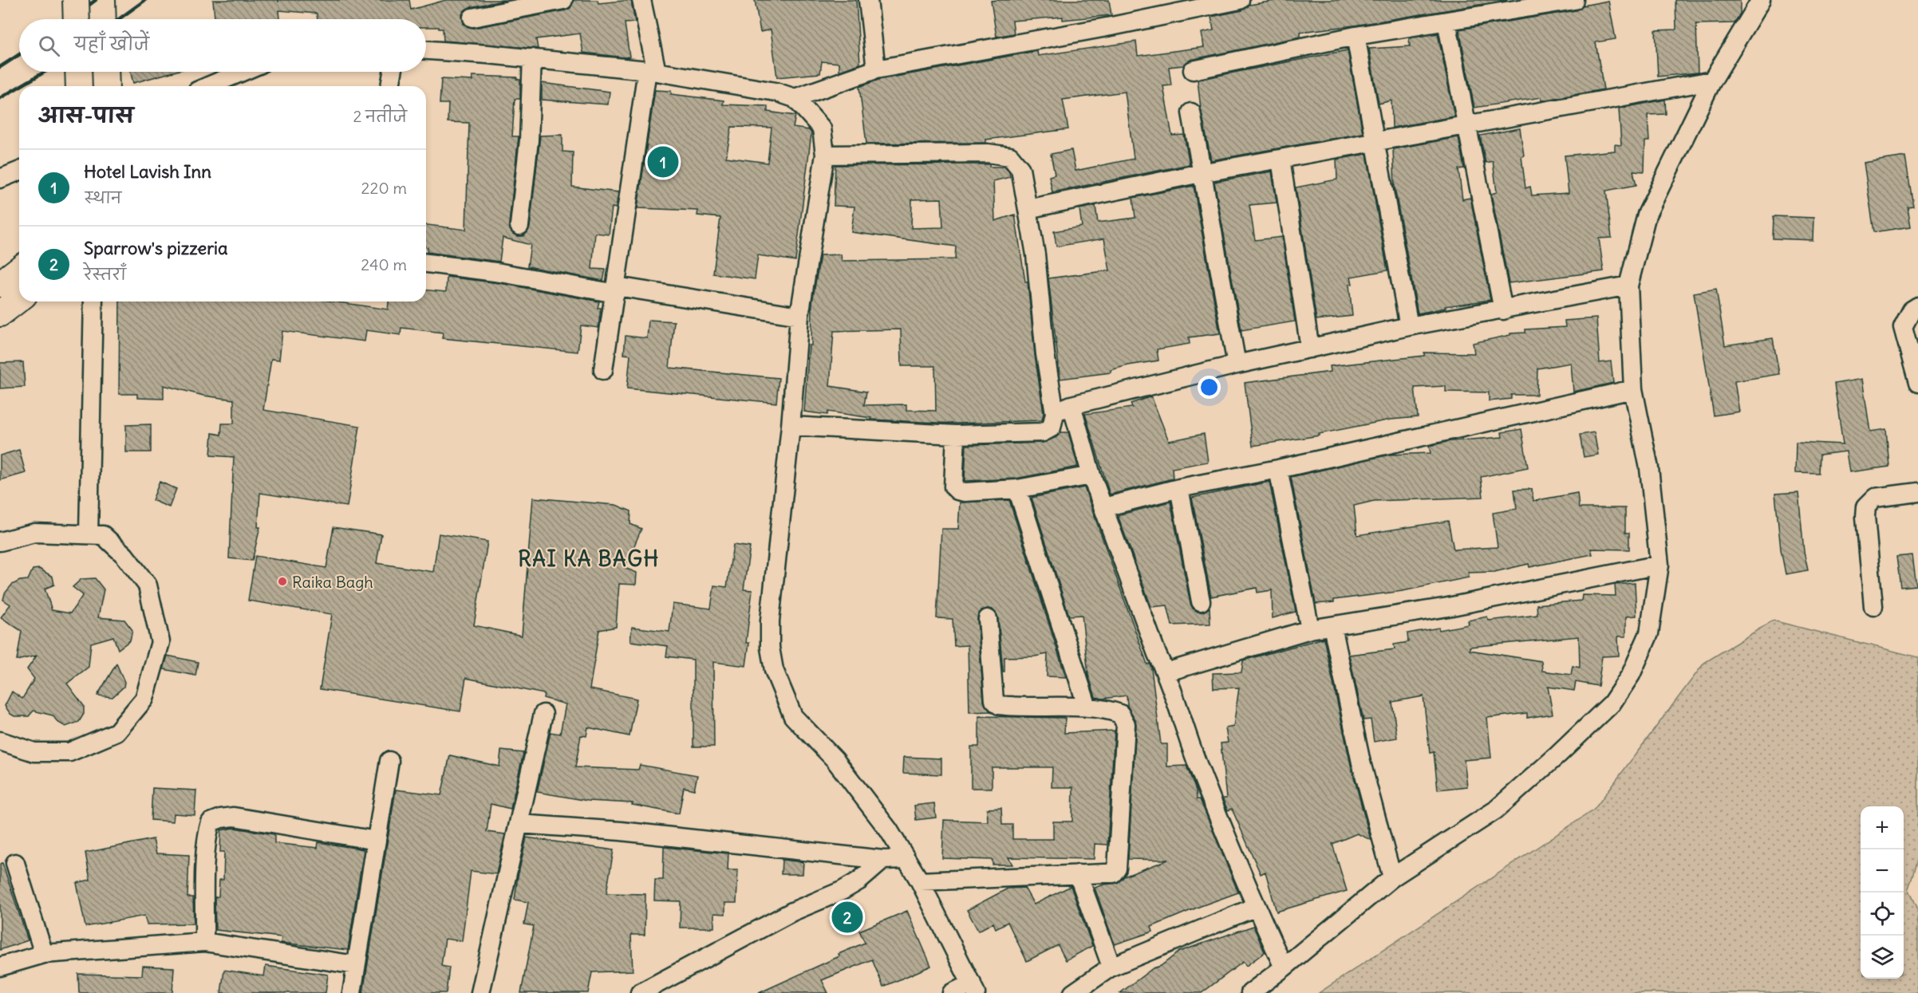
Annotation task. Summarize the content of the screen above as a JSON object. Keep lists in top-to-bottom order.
{
  "districts": ["RAI KA BAGH"],
  "places": ["Raika Bagh"],
  "page": {
    "search": "यहाँ खोजें",
    "heading": ["आस-पास", "2 नतीजे"],
    "pins": ["1", "2"],
    "list": [
      {
        "mark": "1",
        "name": "Hotel Lavish Inn",
        "note": "स्थान",
        "value": "220 m"
      },
      {
        "mark": "2",
        "name": "Sparrow's pizzeria",
        "note": "रेस्तराँ",
        "value": "240 m"
      }
    ],
    "map_buttons": ["+", "−"]
  }
}
